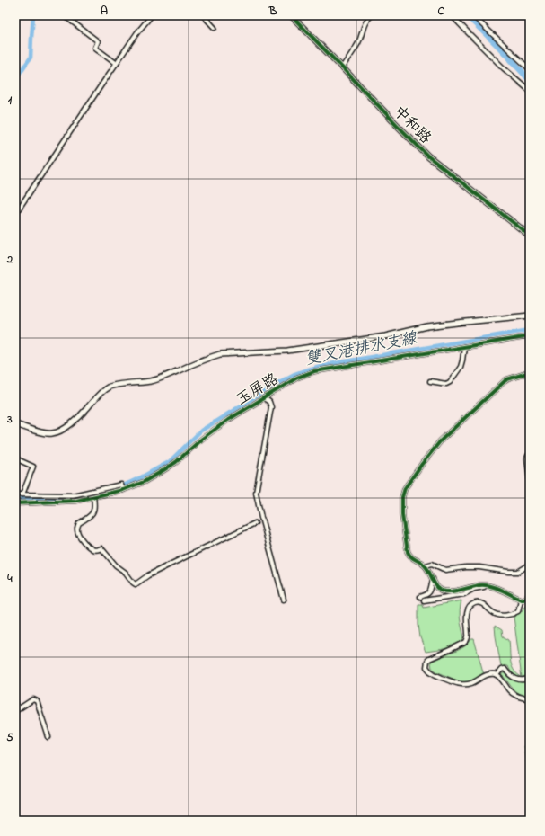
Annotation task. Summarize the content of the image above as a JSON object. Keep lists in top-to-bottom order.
{
  "streets": {
    "street": ["中和路", "玉屏路"]
  },
  "water": ["雙叉港排水支線"],
  "grid": {
    "columns": ["A", "B", "C"],
    "rows": [
      "1",
      "2",
      "3",
      "4",
      "5"
    ]
  }
}
